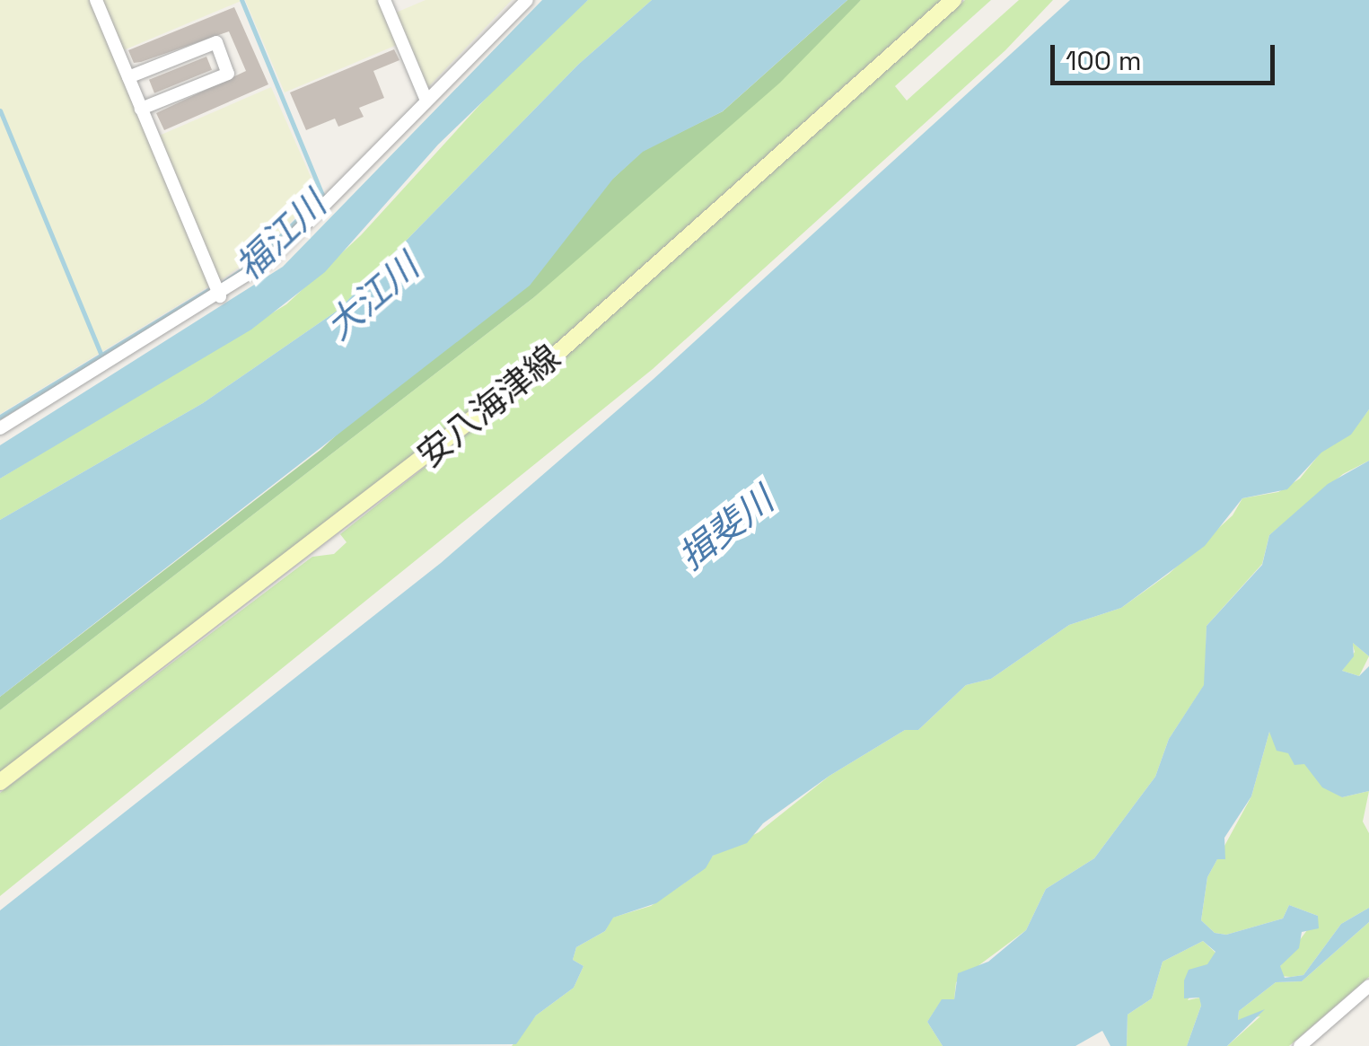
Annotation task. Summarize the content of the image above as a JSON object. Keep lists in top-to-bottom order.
{
  "streets": {
    "main road": ["安八海津線"]
  },
  "water": ["福江川", "大江川", "揖斐川"],
  "scale_bar": "100 m"
}
